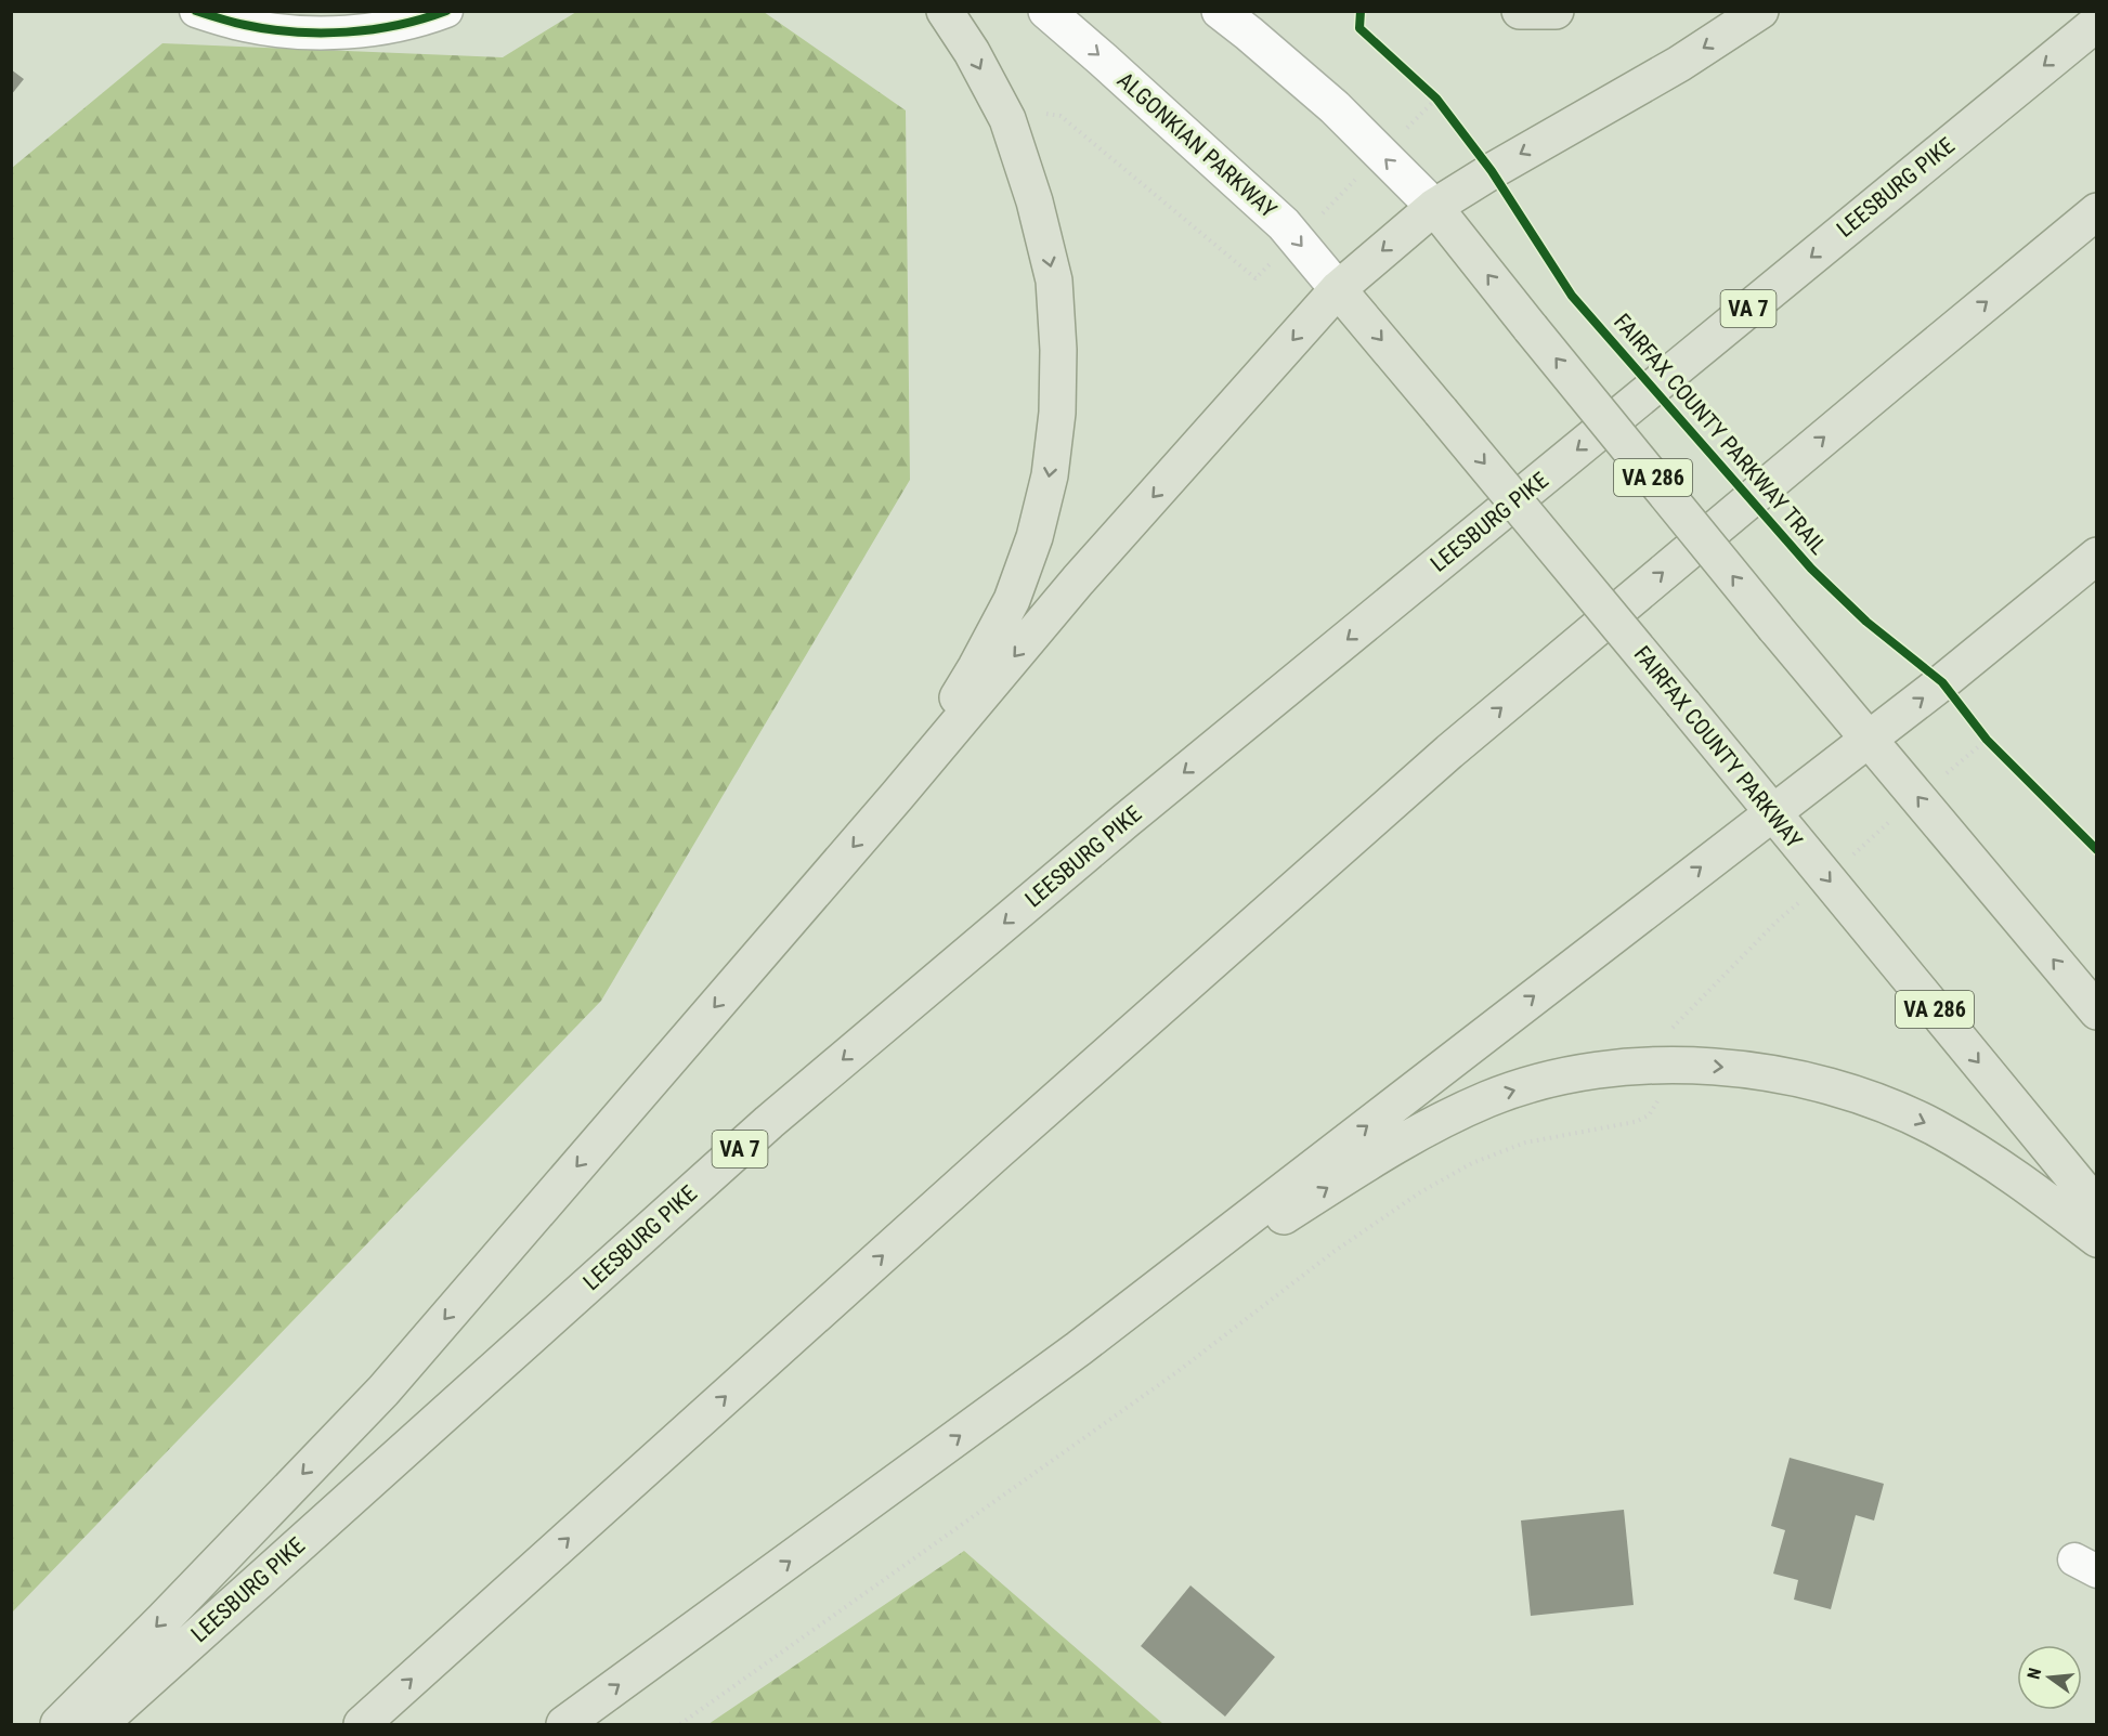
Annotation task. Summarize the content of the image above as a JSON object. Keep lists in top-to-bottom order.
{
  "streets": {
    "highway": [
      "LEESBURG PIKE",
      "VA 7",
      "VA 286",
      "FAIRFAX COUNTY PARKWAY"
    ],
    "main road": ["ALGONKIAN PARKWAY"],
    "cycle path": ["FAIRFAX COUNTY PARKWAY TRAIL"]
  },
  "crossings": [
    ["ALGONKIAN PARKWAY", "FAIRFAX COUNTY PARKWAY"]
  ],
  "north": "left"
}
